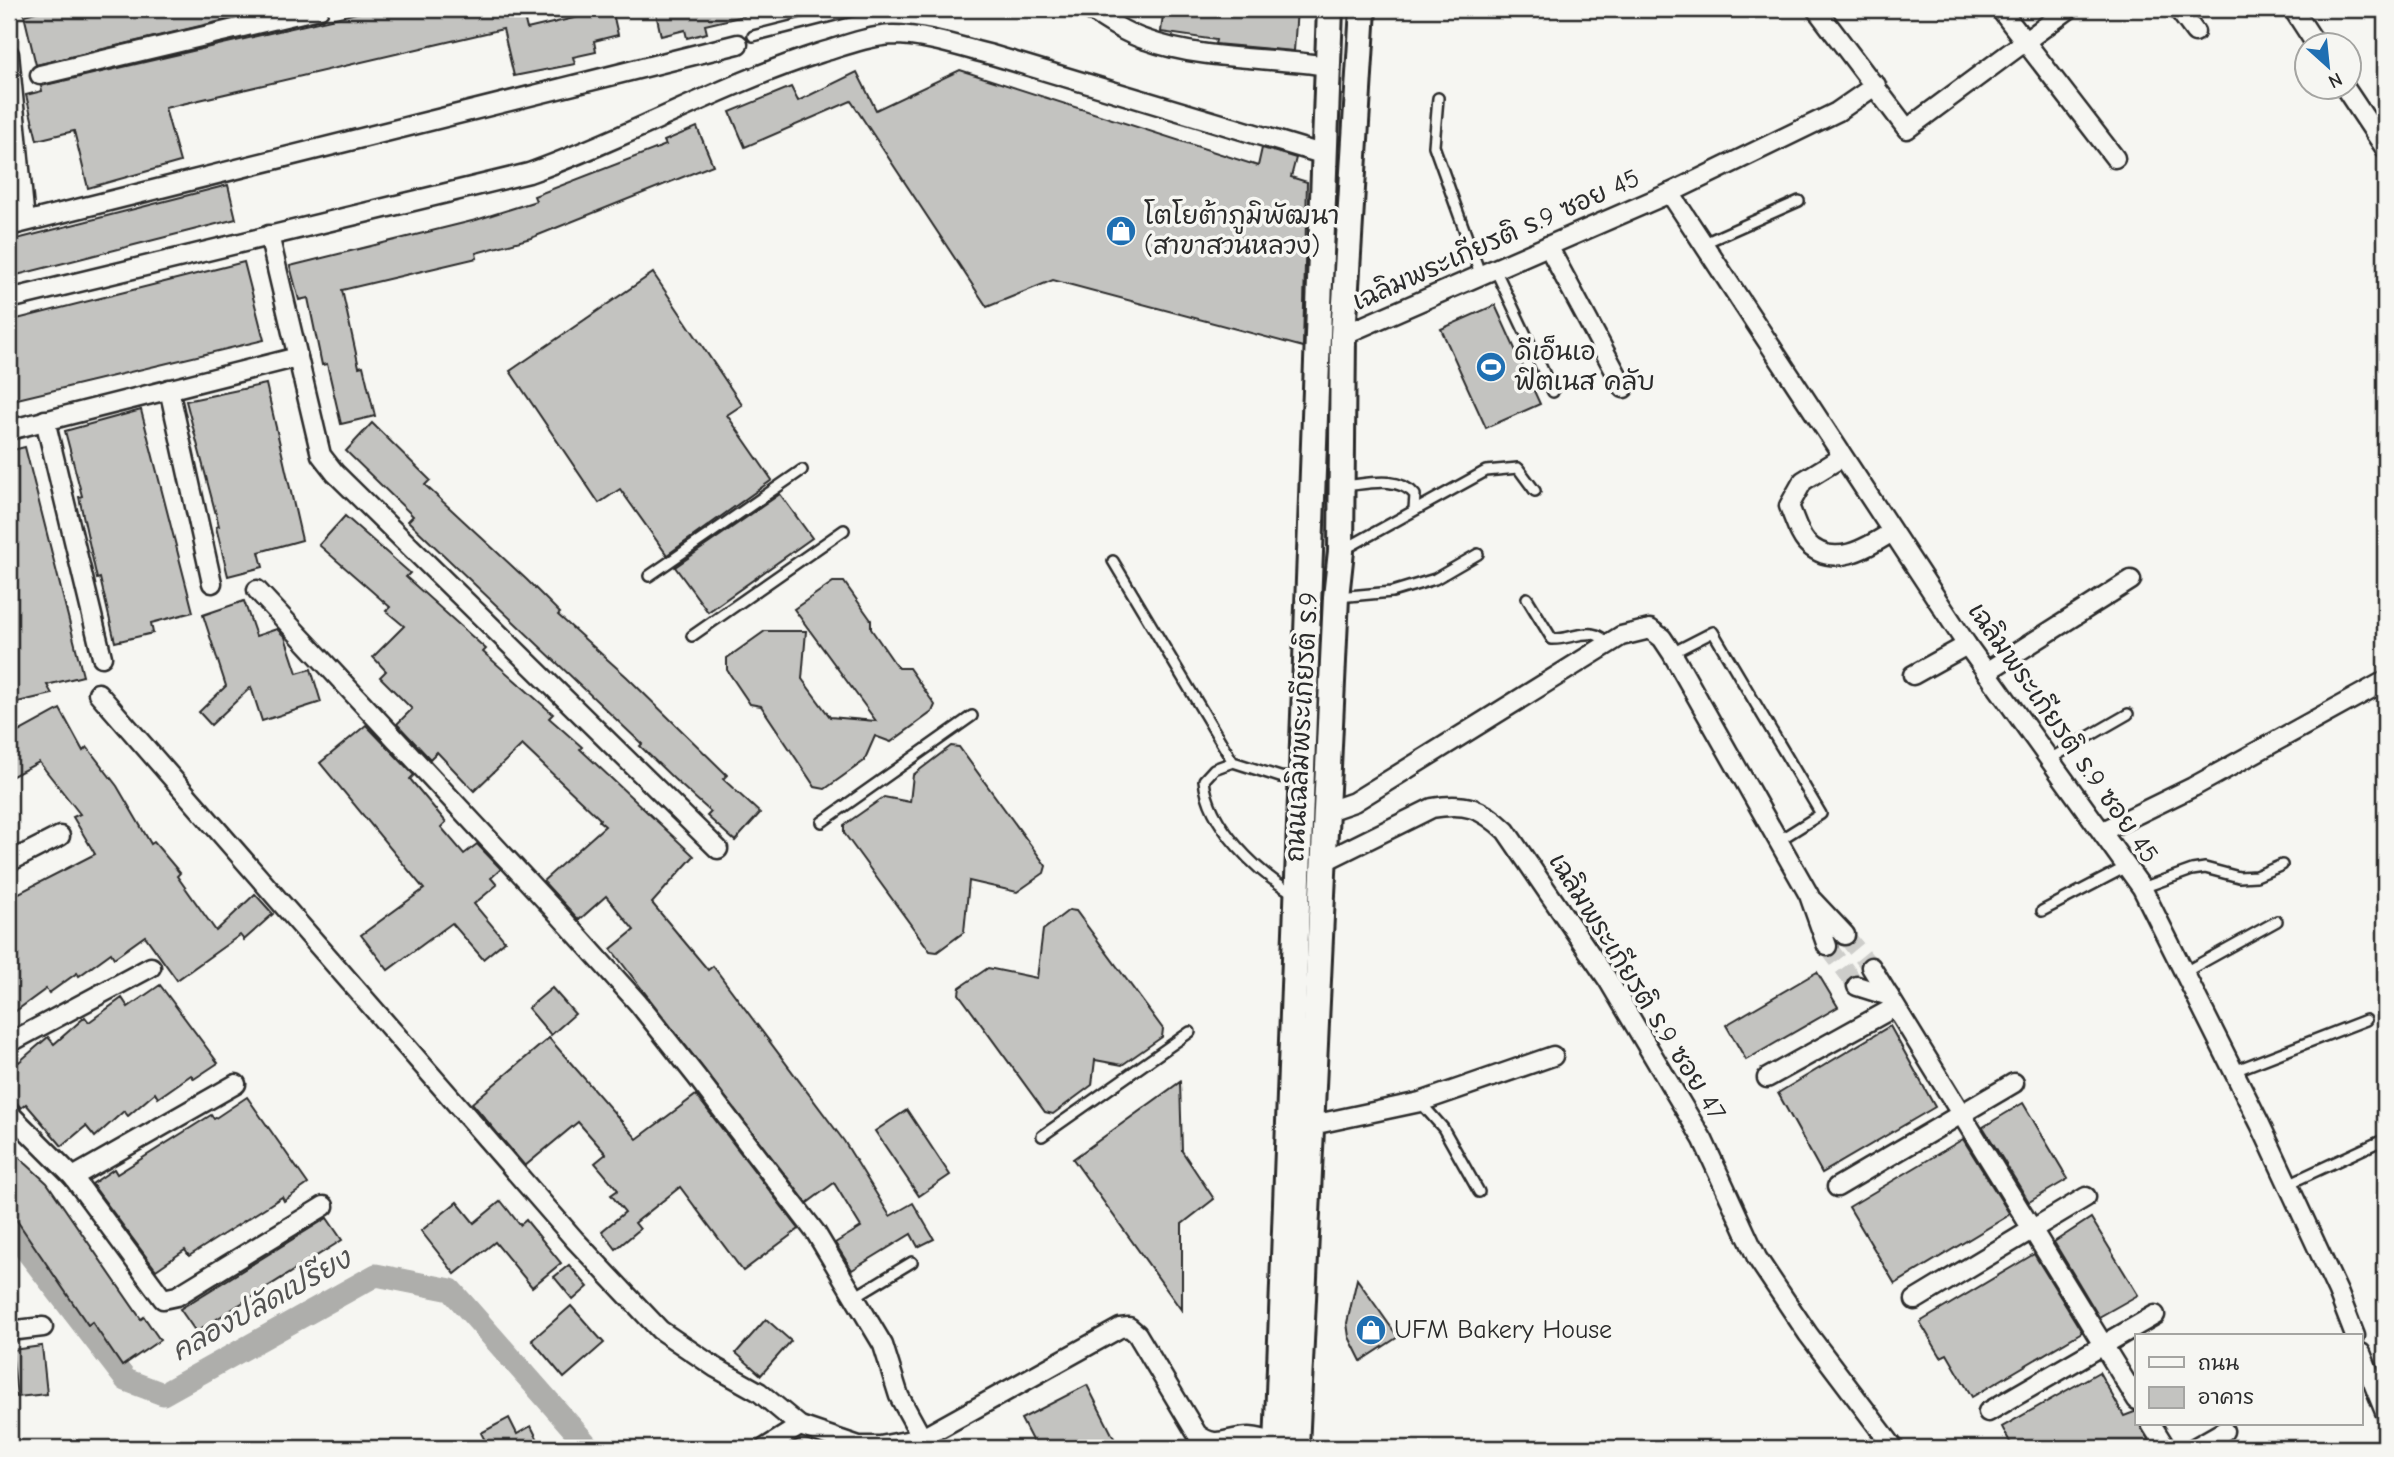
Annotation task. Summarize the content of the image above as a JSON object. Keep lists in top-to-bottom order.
{
  "streets": {
    "main road": ["ถนนเฉลิมพระเกียรติ ร.9"],
    "street": ["เฉลิมพระเกียรติ ร.9 ซอย 45", "เฉลิมพระเกียรติ ร.9 ซอย 47"]
  },
  "crossings": [
    ["เฉลิมพระเกียรติ ร.9 ซอย 45", "ถนนเฉลิมพระเกียรติ ร.9"],
    ["ถนนเฉลิมพระเกียรติ ร.9", "เฉลิมพระเกียรติ ร.9 ซอย 47"]
  ],
  "water": ["คลองปลัดเปรียง"],
  "places": {
    "shop": ["โตโยต้าภูมิพัฒนา (สาขาสวนหลวง)", "UFM Bakery House"],
    "sports": ["ดีเอ็นเอ ฟิตเนส คลับ"]
  },
  "legend": ["ถนน", "อาคาร"],
  "north": "bottom right"
}
